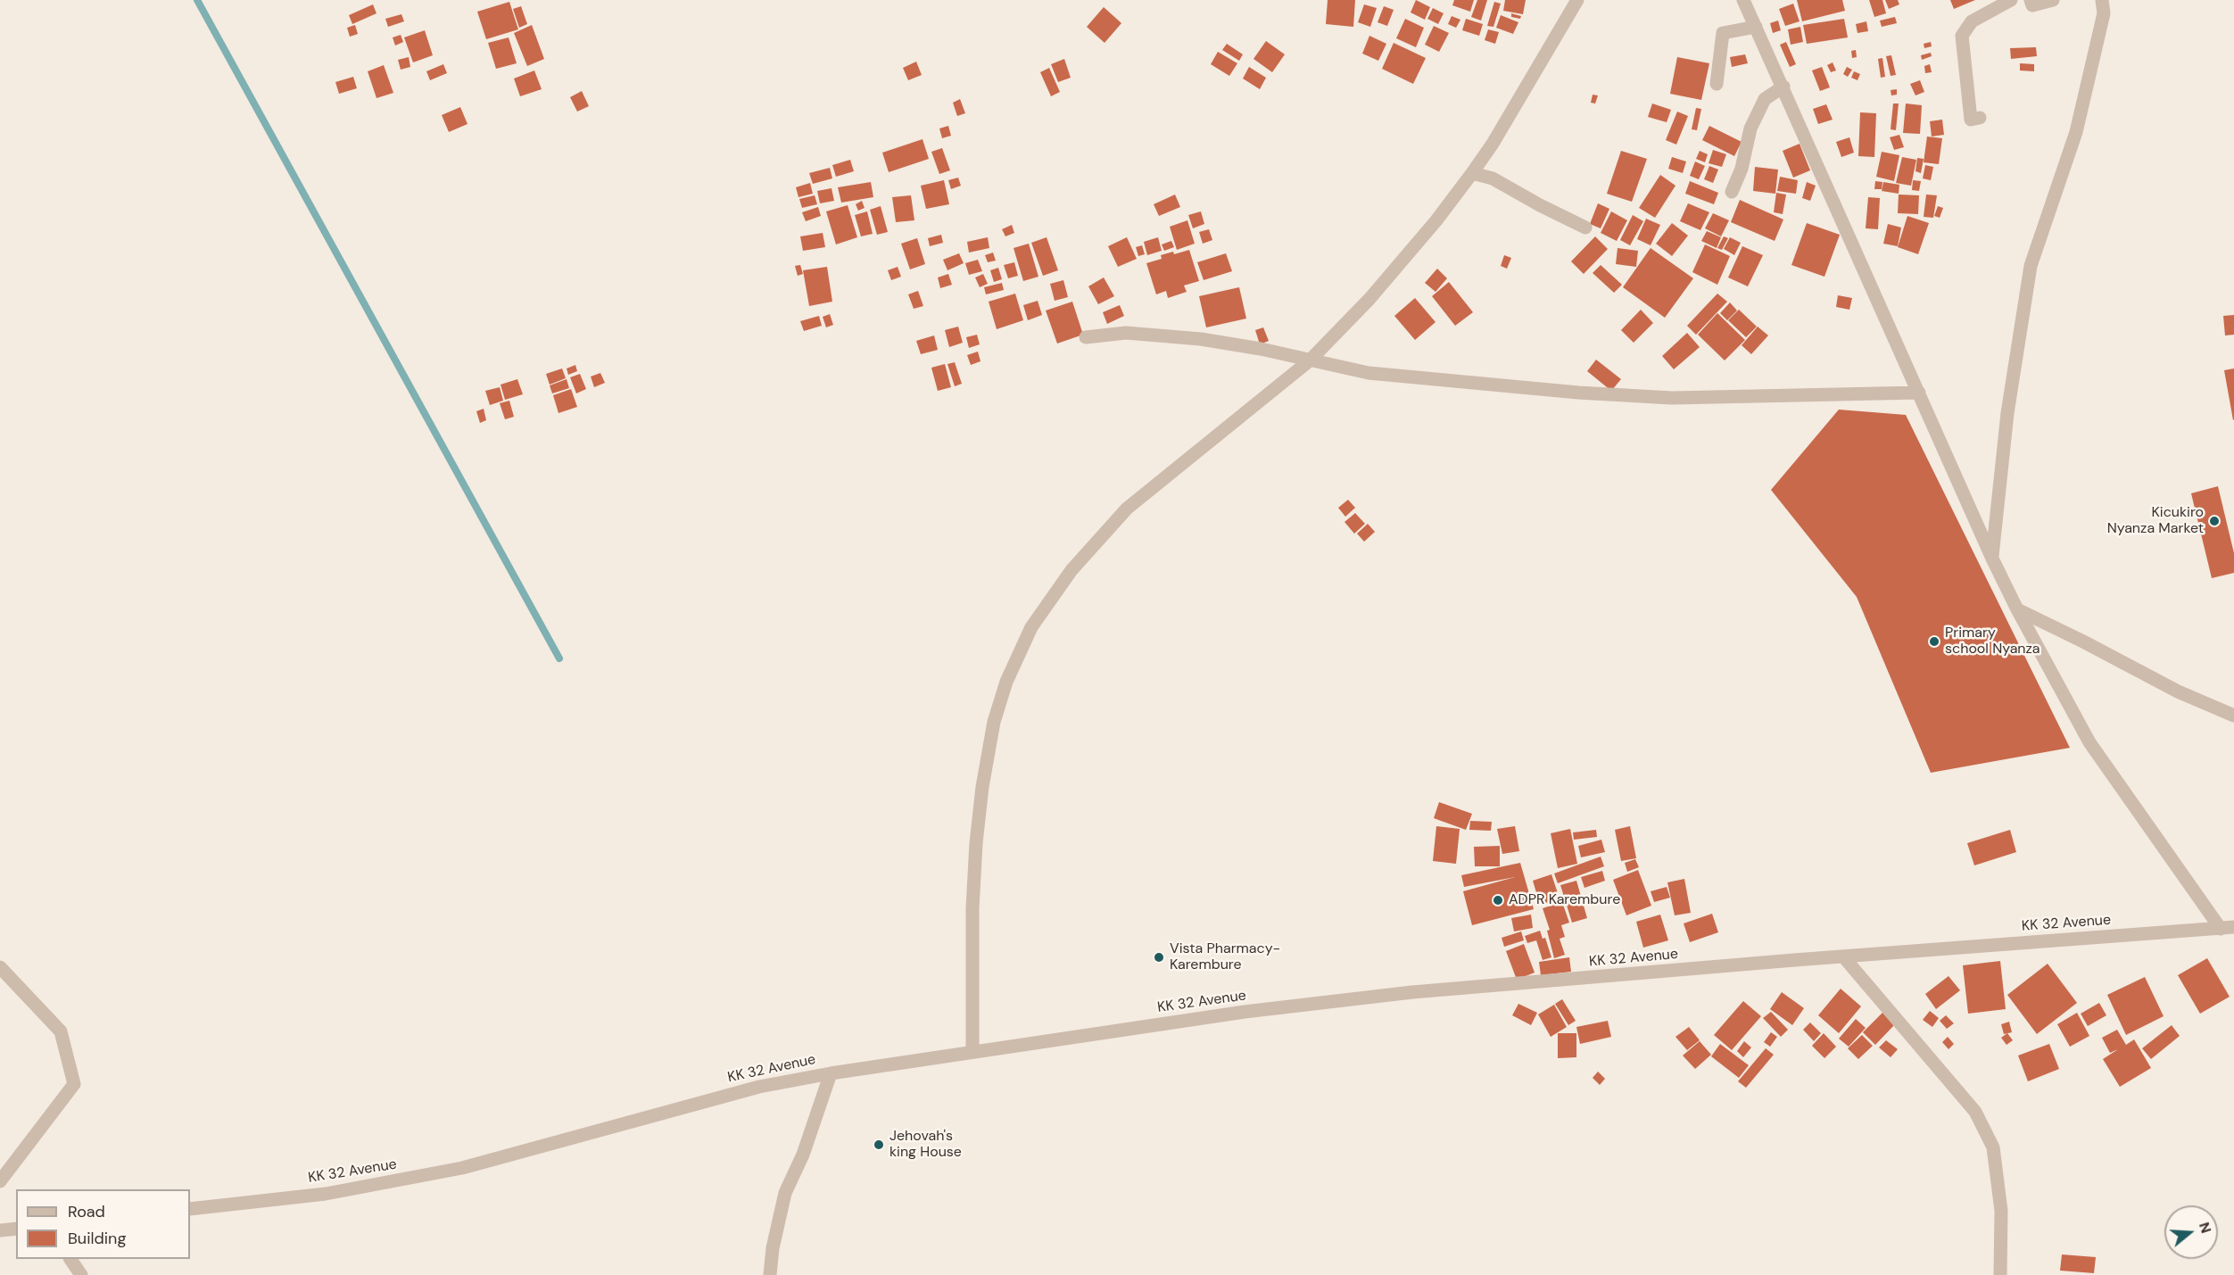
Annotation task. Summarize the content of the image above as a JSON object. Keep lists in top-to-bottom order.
{
  "streets": {
    "street": ["KK 32 Avenue"]
  },
  "places": [
    "Kicukiro Nyanza Market",
    "Primary school Nyanza",
    "ADPR Karembure",
    "Vista Pharmacy- Karembure",
    "Jehovah's king House"
  ],
  "legend": ["Road", "Building"],
  "north": "right"
}
